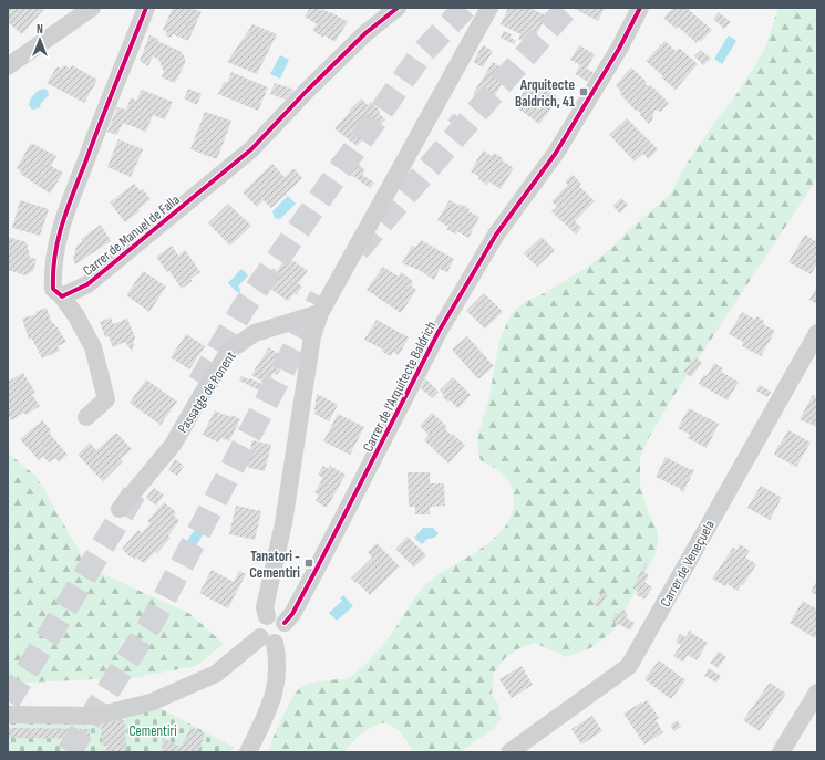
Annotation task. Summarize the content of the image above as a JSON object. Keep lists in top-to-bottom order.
{
  "streets": {
    "street": [
      "Carrer de Manuel de Falla",
      "Carrer de l'Arquitecte Baldrich",
      "Passatge de Ponent",
      "Carrer de Veneçuela"
    ]
  },
  "parks": ["Cementiri"],
  "places": {
    "transit": ["Arquitecte Baldrich, 41", "Tanatori - Cementiri"]
  },
  "north": "top"
}
